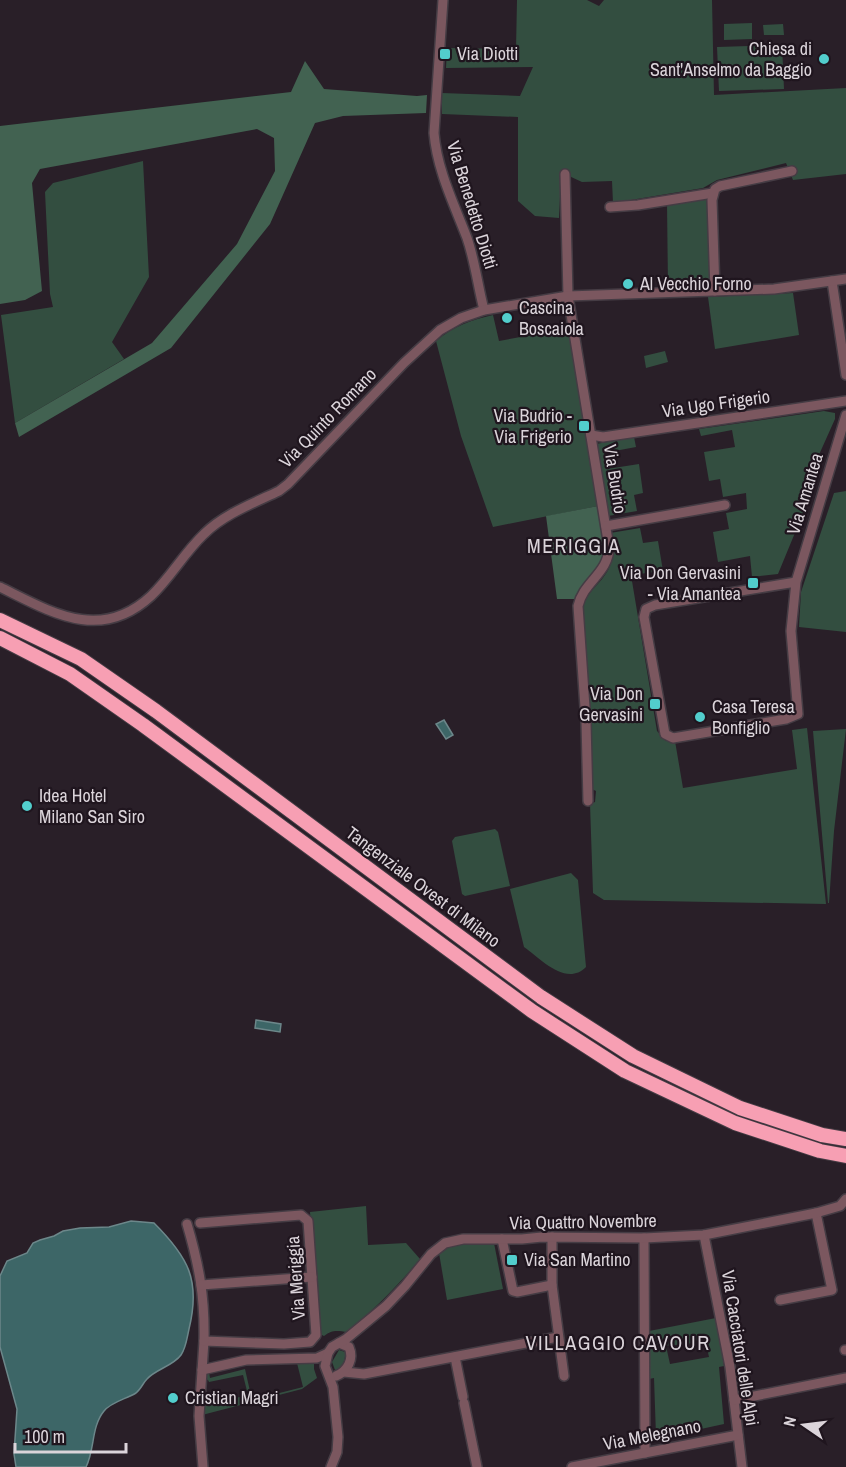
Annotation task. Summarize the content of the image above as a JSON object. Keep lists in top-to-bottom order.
{
  "streets": {
    "highway": ["Tangenziale Ovest di Milano"],
    "street": [
      "Via Benedetto Diotti",
      "Via Ugo Frigerio",
      "Via Quinto Romano",
      "Via Budrio",
      "Via Amantea",
      "Via Quattro Novembre",
      "Via Meriggia",
      "Via Cacciatori delle Alpi",
      "Via Melegnano"
    ]
  },
  "crossings": [
    ["Via Benedetto Diotti", "Via Quinto Romano"],
    ["Via Ugo Frigerio", "Via Budrio"],
    ["Via Quinto Romano", "Via Budrio"],
    ["Via Quattro Novembre", "Via Cacciatori delle Alpi"],
    ["Via Cacciatori delle Alpi", "Via Melegnano"]
  ],
  "districts": ["MERIGGIA", "VILLAGGIO CAVOUR"],
  "places": {
    "transit": [
      "Via Diotti",
      "Via Budrio - Via Frigerio",
      "Via Don Gervasini - Via Amantea",
      "Via Don Gervasini",
      "Via San Martino"
    ],
    "other": [
      "Chiesa di Sant'Anselmo da Baggio",
      "Al Vecchio Forno",
      "Cascina Boscaiola",
      "Casa Teresa Bonfiglio",
      "Idea Hotel Milano San Siro",
      "Cristian Magri"
    ]
  },
  "scale_bar": "100 m",
  "north": "left"
}
